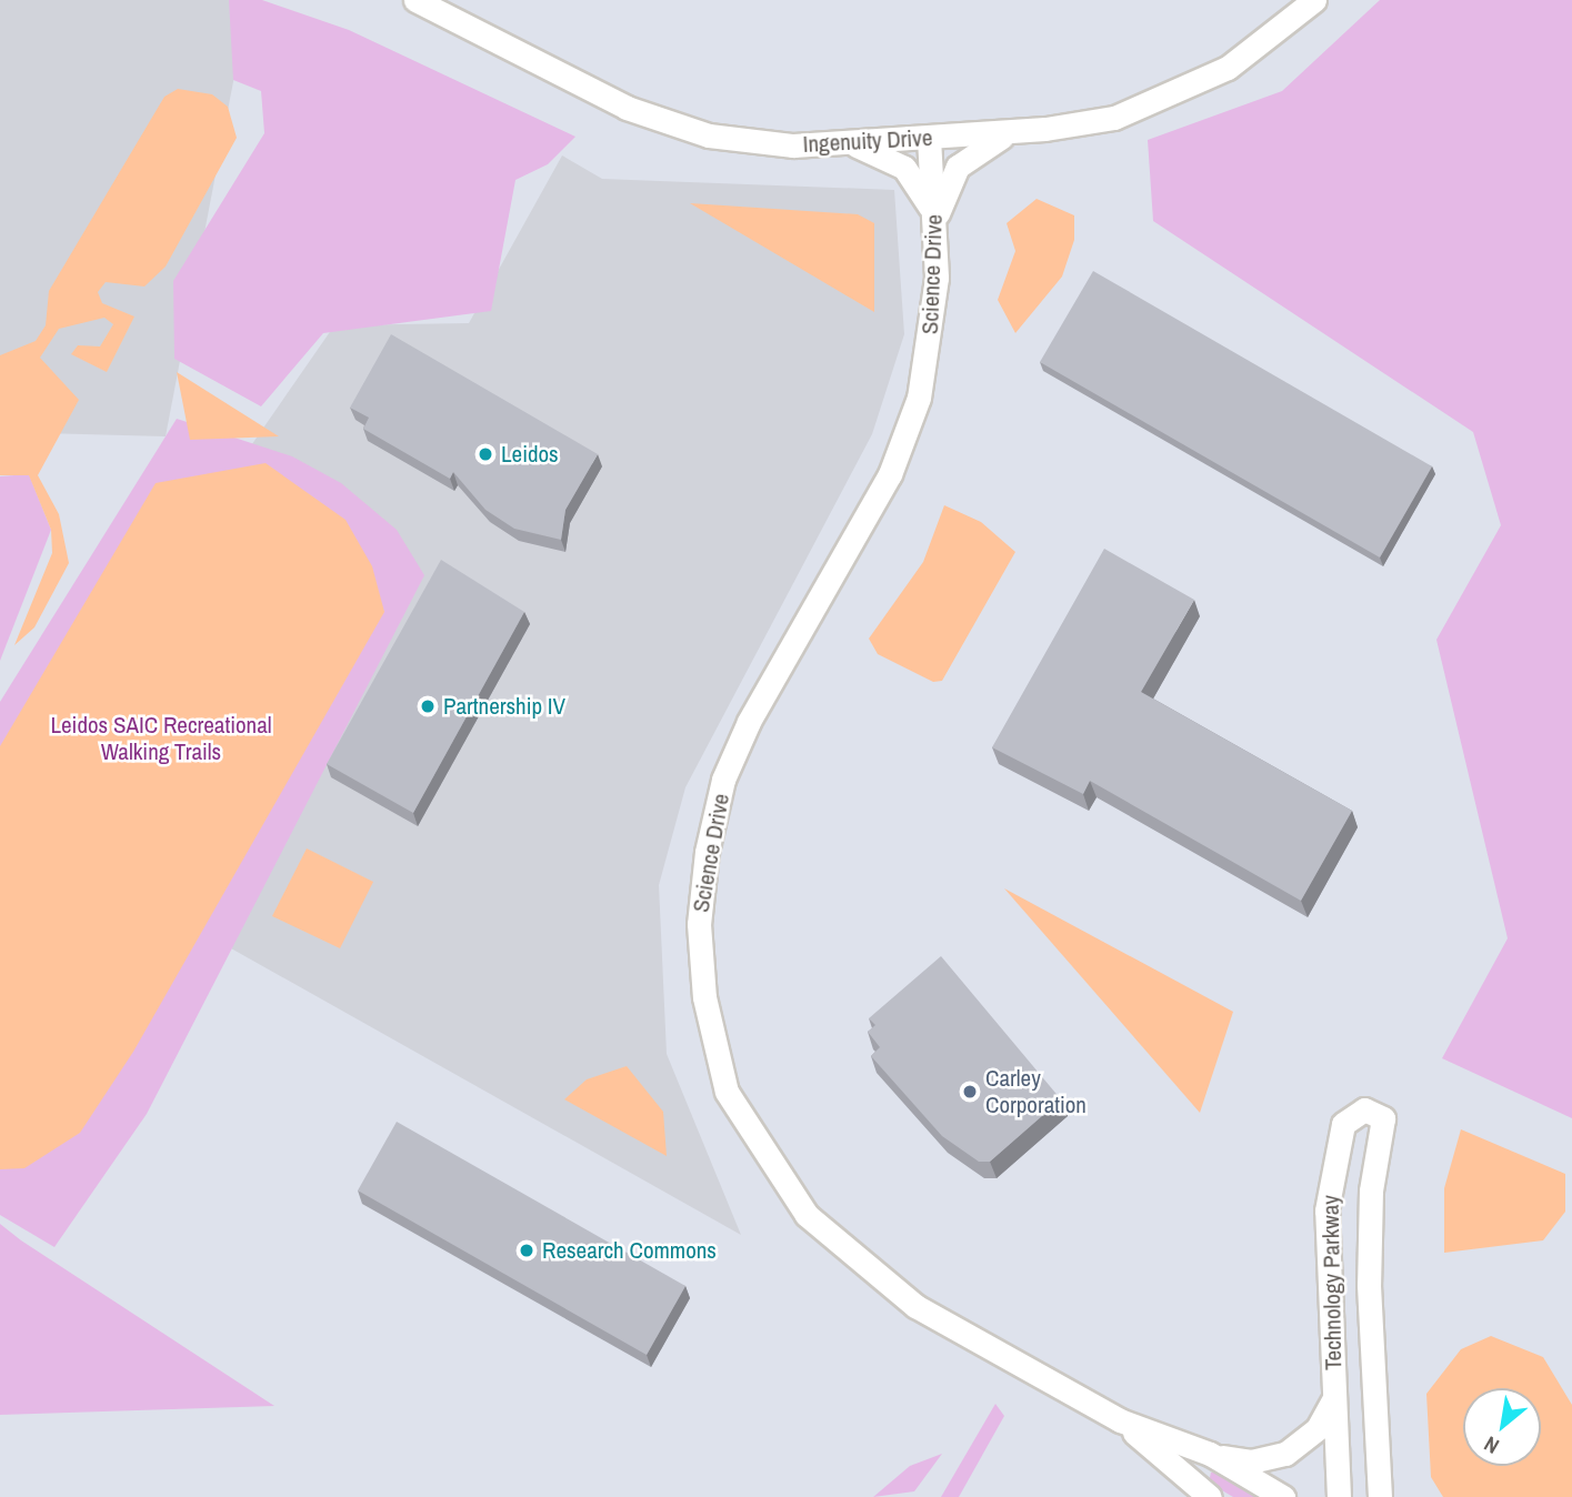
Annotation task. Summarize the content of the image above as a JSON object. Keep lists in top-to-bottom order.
{
  "streets": {
    "street": ["Ingenuity Drive", "Science Drive", "Technology Parkway"]
  },
  "crossings": [
    ["Ingenuity Drive", "Science Drive"]
  ],
  "parks": ["Leidos SAIC Recreational Walking Trails"],
  "places": [
    "Leidos",
    "Partnership IV",
    "Carley Corporation",
    "Research Commons"
  ],
  "north": "bottom left"
}
